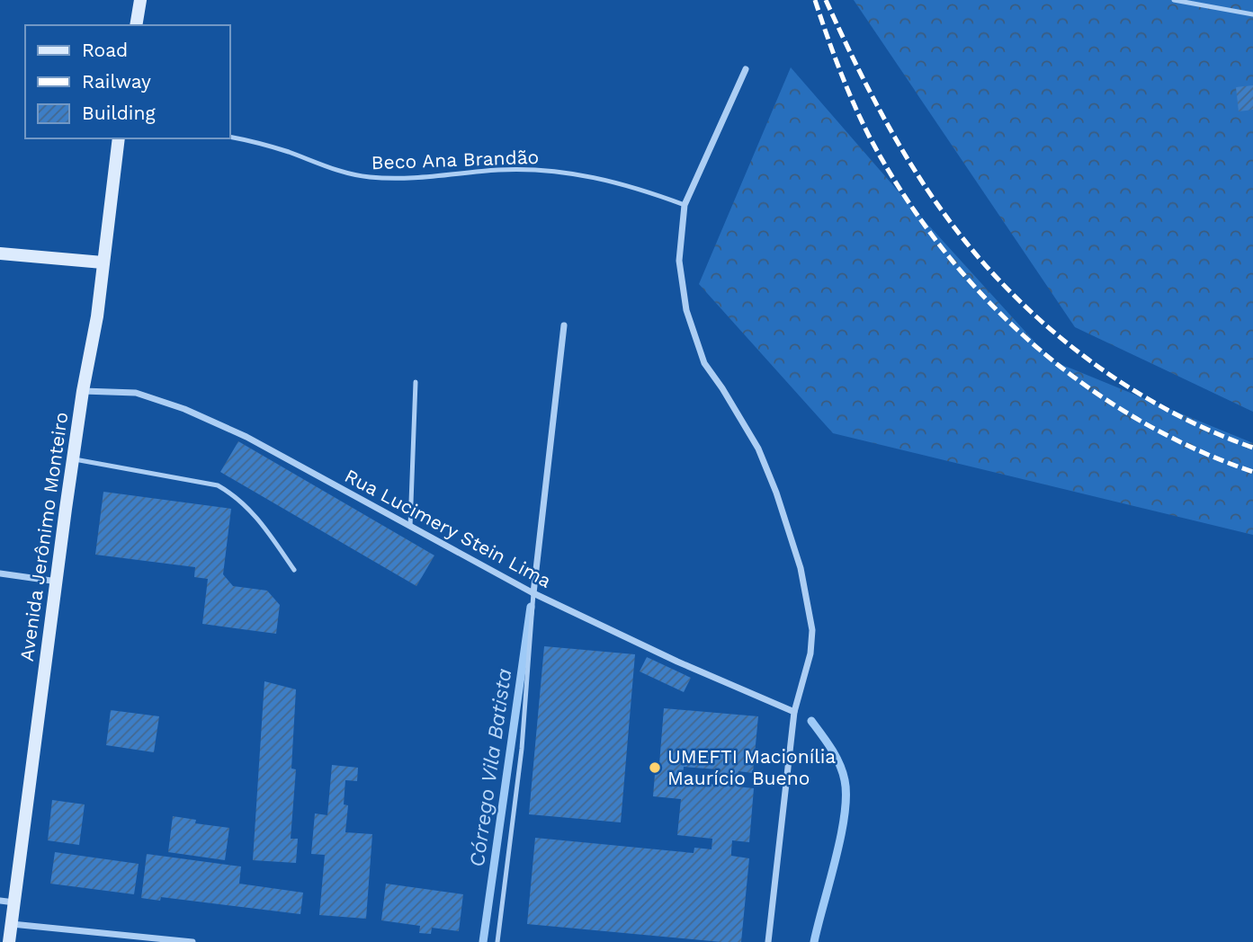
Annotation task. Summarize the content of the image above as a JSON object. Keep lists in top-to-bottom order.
{
  "streets": {
    "street": ["Rua Lucimery Stein Lima", "Avenida Jerônimo Monteiro"],
    "lane": ["Beco Ana Brandão"]
  },
  "crossings": [
    ["Rua Lucimery Stein Lima", "Avenida Jerônimo Monteiro"]
  ],
  "water": ["Córrego Vila Batista"],
  "places": ["UMEFTI Macionília Maurício Bueno"],
  "legend": ["Road", "Railway", "Building"]
}
